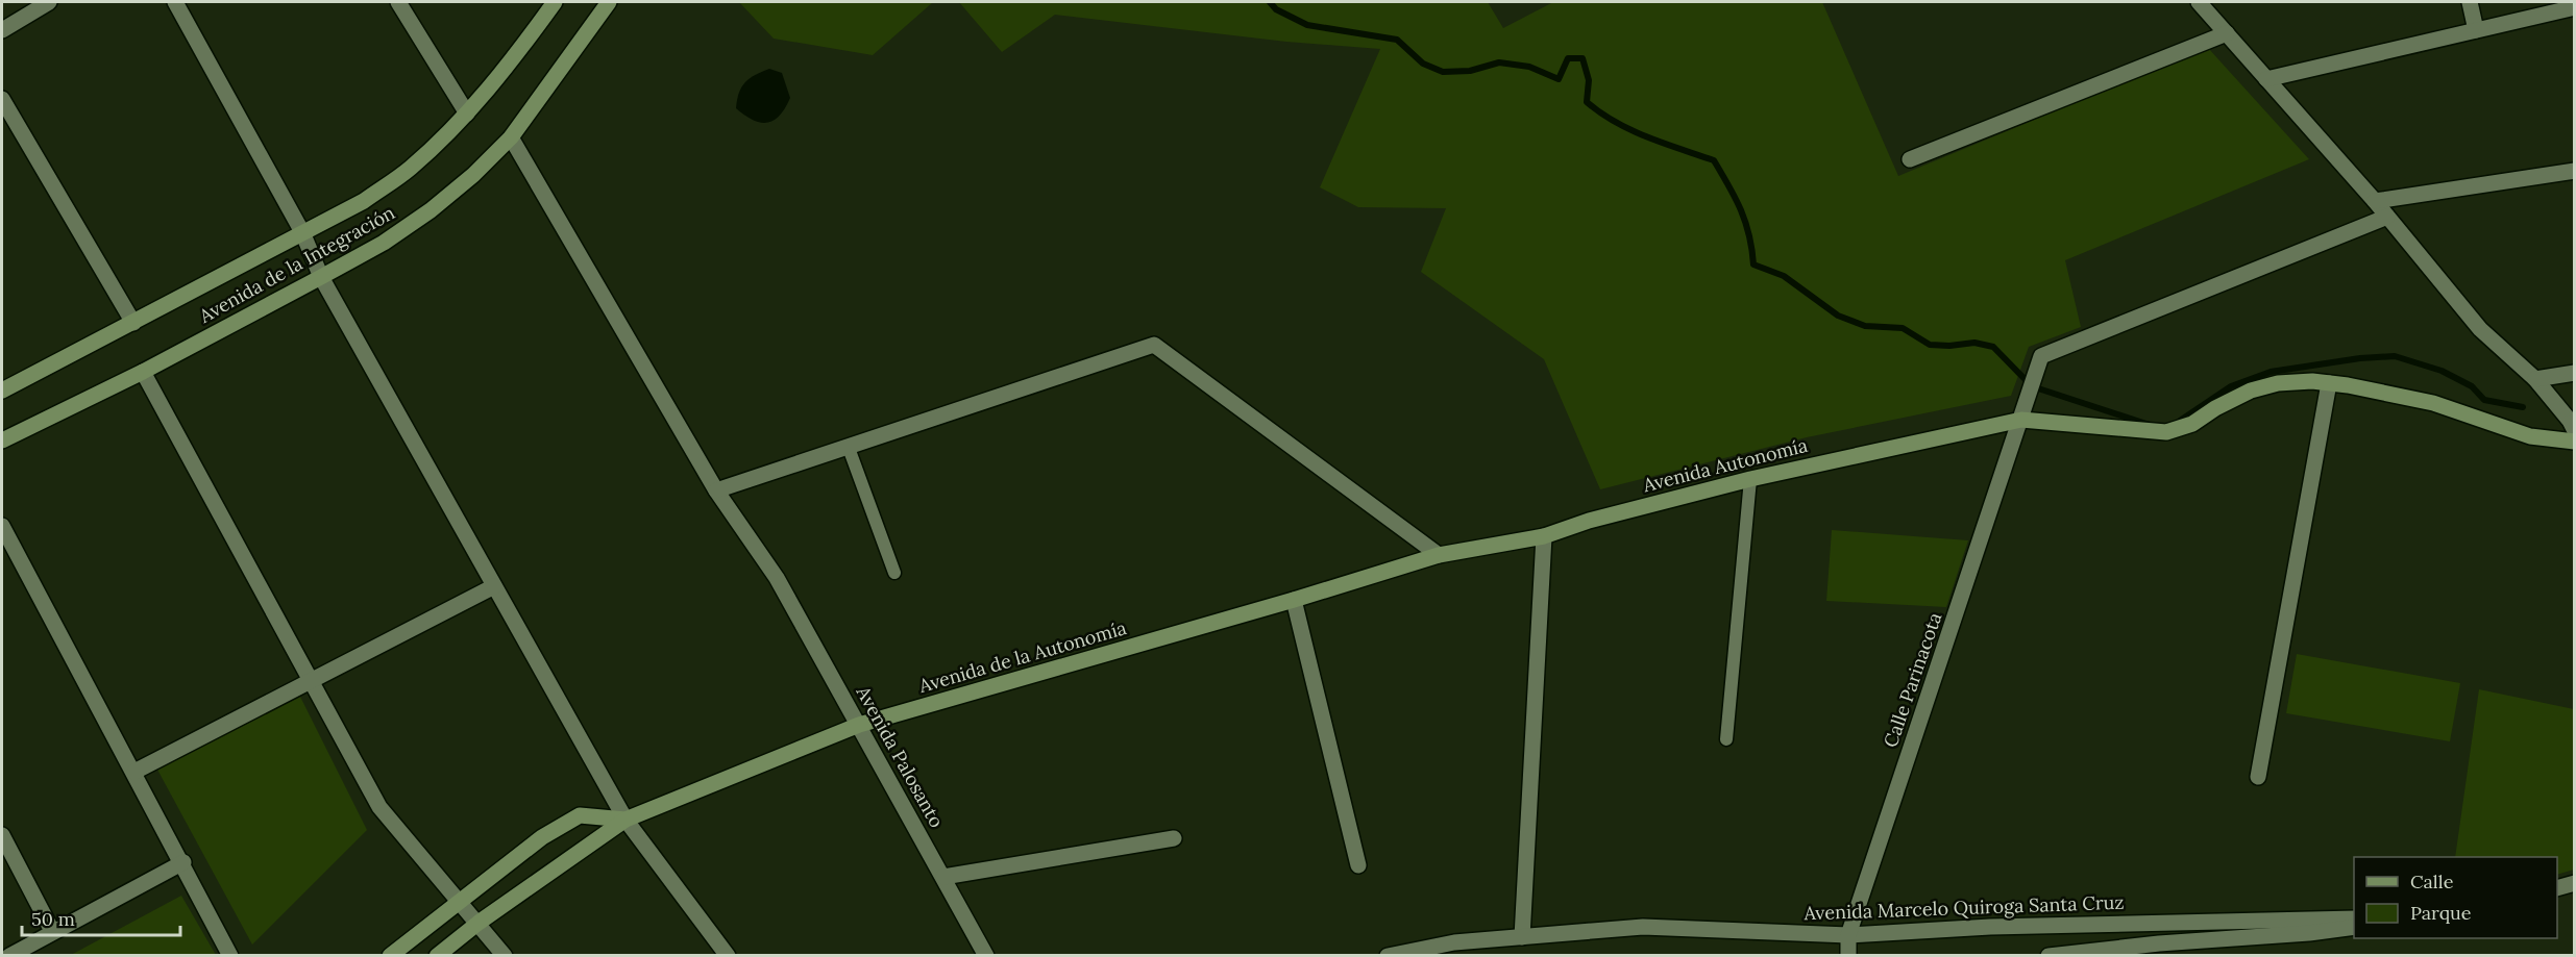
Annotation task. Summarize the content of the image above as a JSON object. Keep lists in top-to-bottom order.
{
  "streets": {
    "street": [
      "Avenida de la Integración",
      "Avenida Autonomía",
      "Avenida de la Autonomía",
      "Calle Parinacota",
      "Avenida Palosanto",
      "Avenida Marcelo Quiroga Santa Cruz"
    ]
  },
  "crossings": [
    ["Avenida de la Integración", "Avenida Palosanto"],
    ["Avenida Autonomía", "Avenida de la Autonomía"],
    ["Avenida Autonomía", "Calle Parinacota"],
    ["Avenida de la Autonomía", "Avenida Palosanto"],
    ["Calle Parinacota", "Avenida Marcelo Quiroga Santa Cruz"]
  ],
  "legend": ["Calle", "Parque"],
  "scale_bar": "50 m"
}
